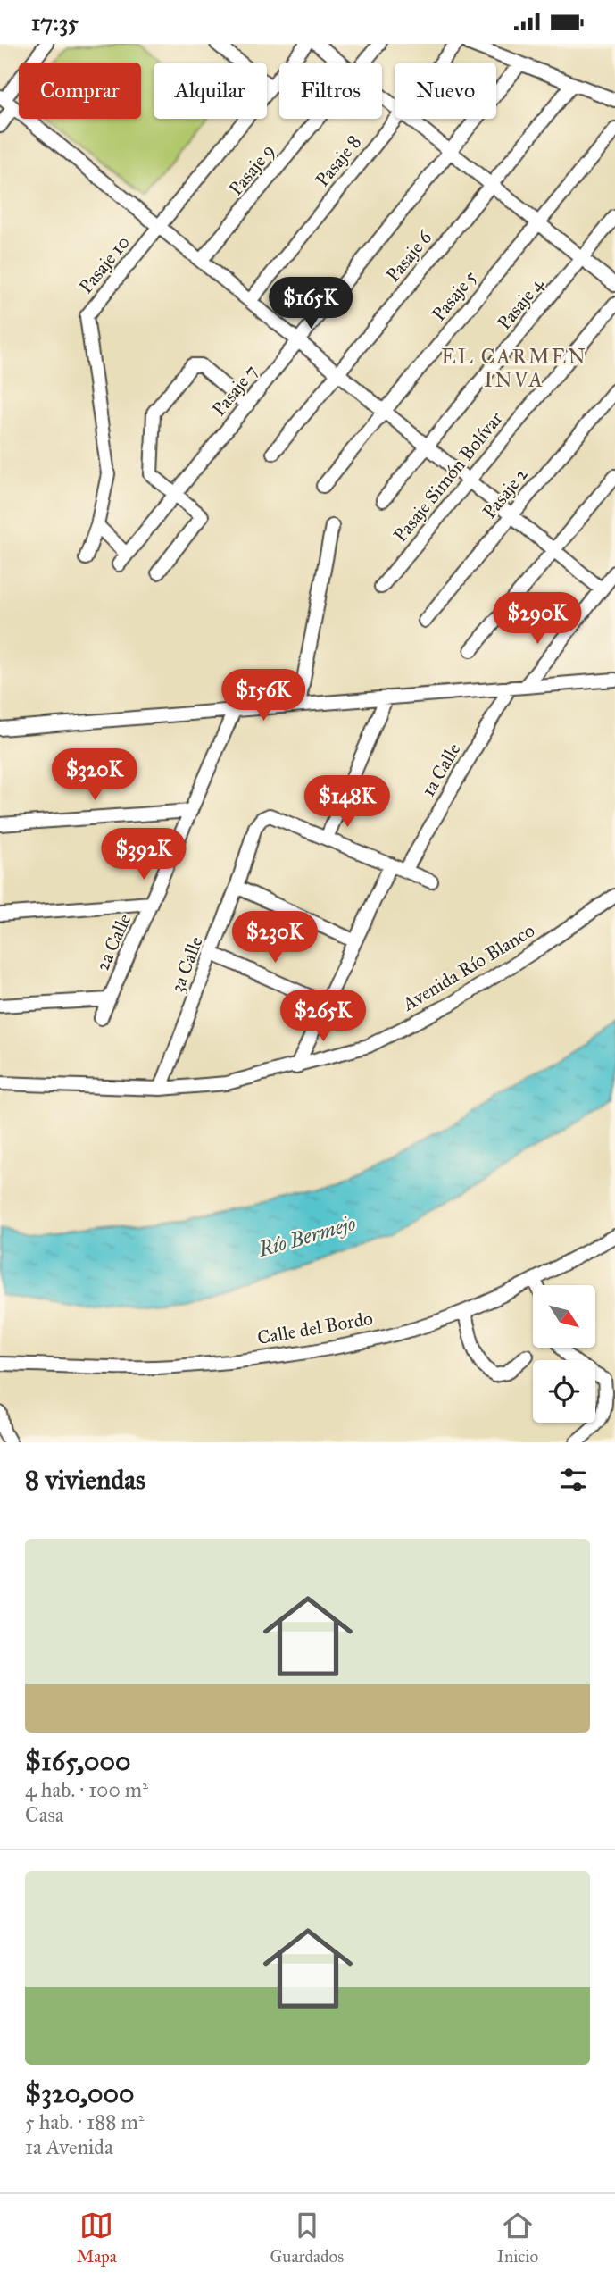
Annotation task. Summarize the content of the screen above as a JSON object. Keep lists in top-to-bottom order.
{
  "streets": {
    "street": [
      "Pasaje 8",
      "Pasaje 9",
      "Pasaje 6",
      "Pasaje 10",
      "Pasaje 5",
      "Pasaje 4",
      "Pasaje 7",
      "Pasaje Simón Bolívar",
      "Pasaje 2",
      "1a Calle",
      "2a Calle",
      "3a Calle",
      "Avenida Río Blanco",
      "Calle del Bordo"
    ]
  },
  "crossings": [
    ["Pasaje 10", "Pasaje 7"],
    ["3a Calle", "Avenida Río Blanco"]
  ],
  "districts": ["EL CARMEN INVA"],
  "water": ["Río Bermejo"],
  "north": "bottom right",
  "page": {
    "status": "17:35",
    "chip": [
      "Comprar",
      "Alquilar",
      "Filtros",
      "Nuevo"
    ],
    "price": [
      "$165K",
      "$290K",
      "$156K",
      "$320K",
      "$148K",
      "$392K",
      "$230K",
      "$265K"
    ],
    "heading": "8 viviendas",
    "list": [
      {
        "name": "$165,000",
        "note": "4 hab. · 100 m² · Casa"
      },
      {
        "name": "$320,000",
        "note": "5 hab. · 188 m² · 1a Avenida"
      }
    ],
    "tabs": ["Mapa", "Guardados", "Inicio"]
  }
}
